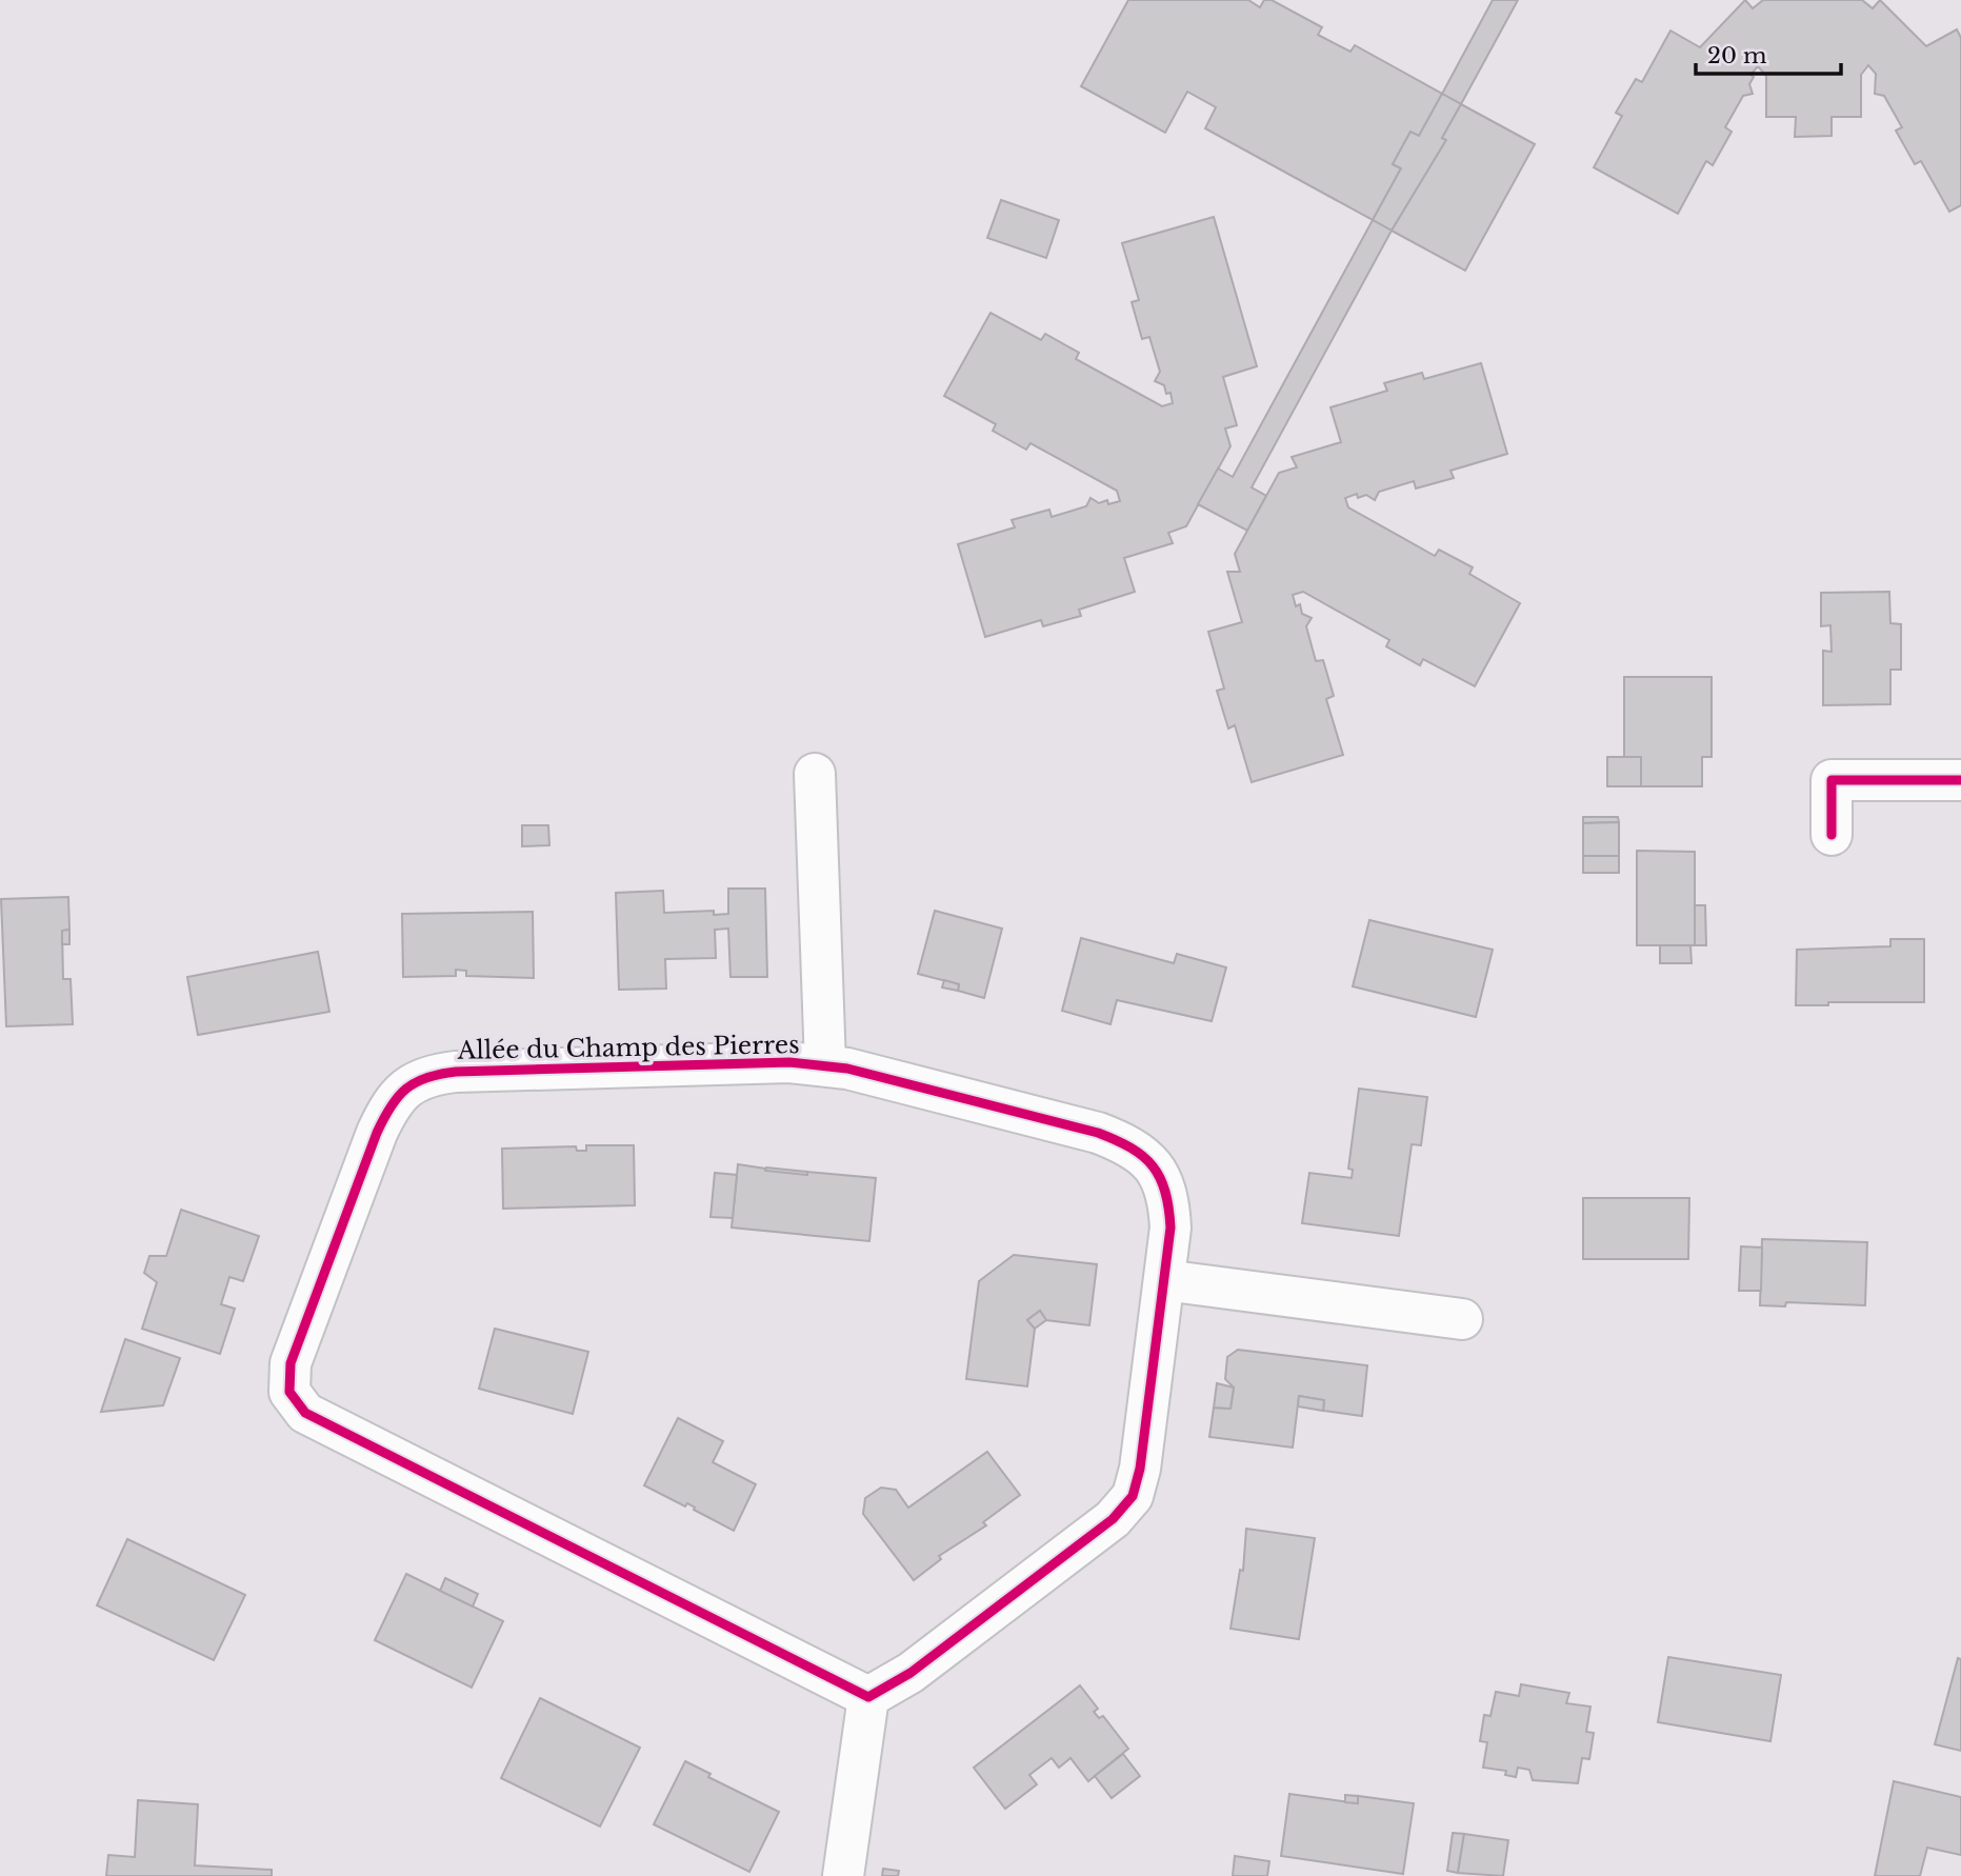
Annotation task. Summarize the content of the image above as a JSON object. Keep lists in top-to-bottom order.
{
  "streets": {
    "street": ["Allée du Champ des Pierres"]
  },
  "scale_bar": "20 m"
}
